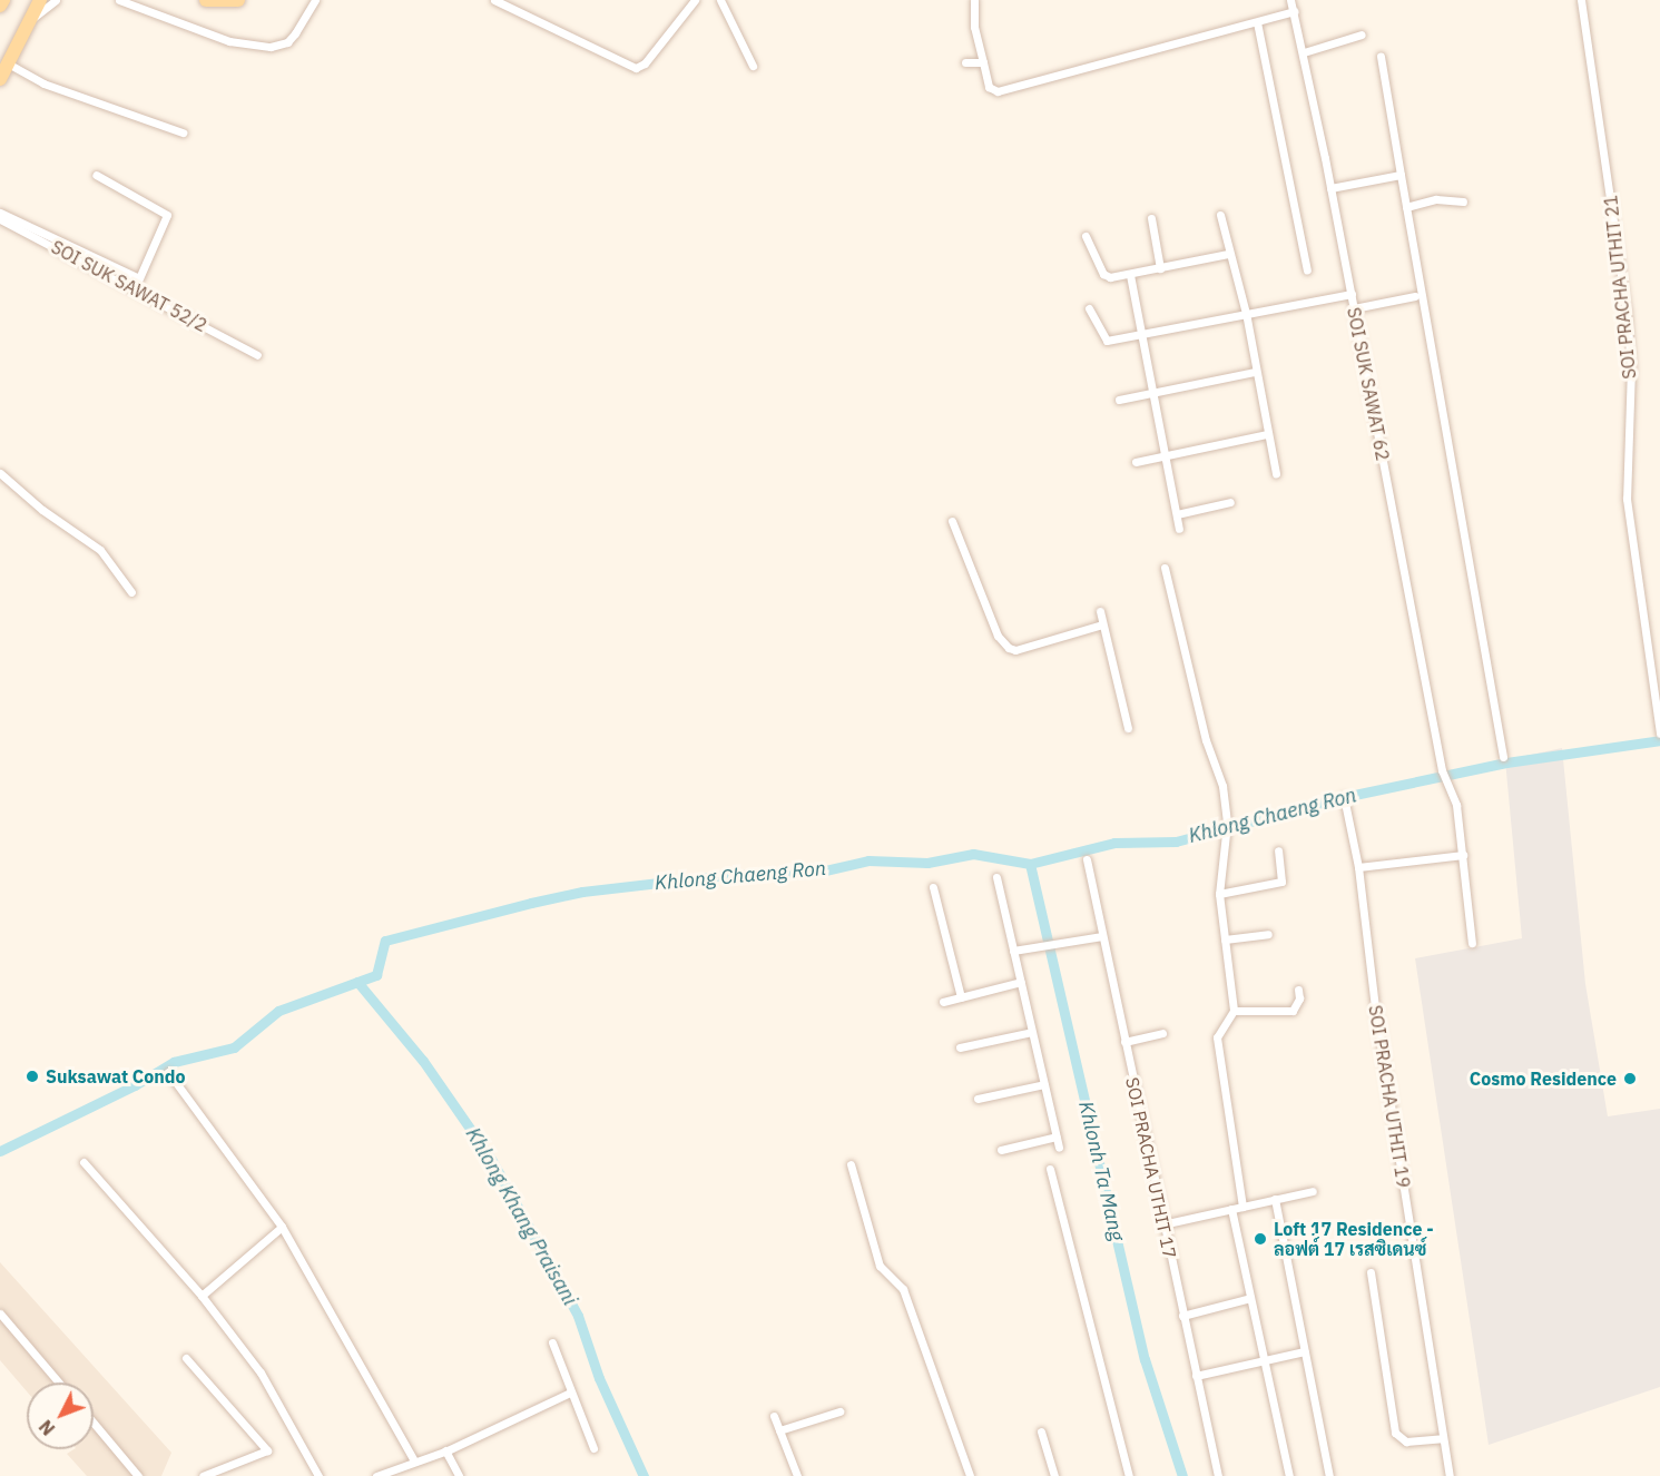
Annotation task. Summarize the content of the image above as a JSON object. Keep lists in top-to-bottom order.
{
  "streets": {
    "street": [
      "SOI SUK SAWAT 52/2",
      "SOI PRACHA UTHIT 21",
      "SOI SUK SAWAT 62",
      "SOI PRACHA UTHIT 19",
      "SOI PRACHA UTHIT 17"
    ]
  },
  "water": ["Khlong Chaeng Ron", "Khlonh Ta Mang", "Khlong Khang Praisani"],
  "places": ["Suksawat Condo", "Cosmo Residence", "Loft 17 Residence - ลอฟต์ 17 เรสซิเดนซ์"],
  "north": "bottom left"
}
